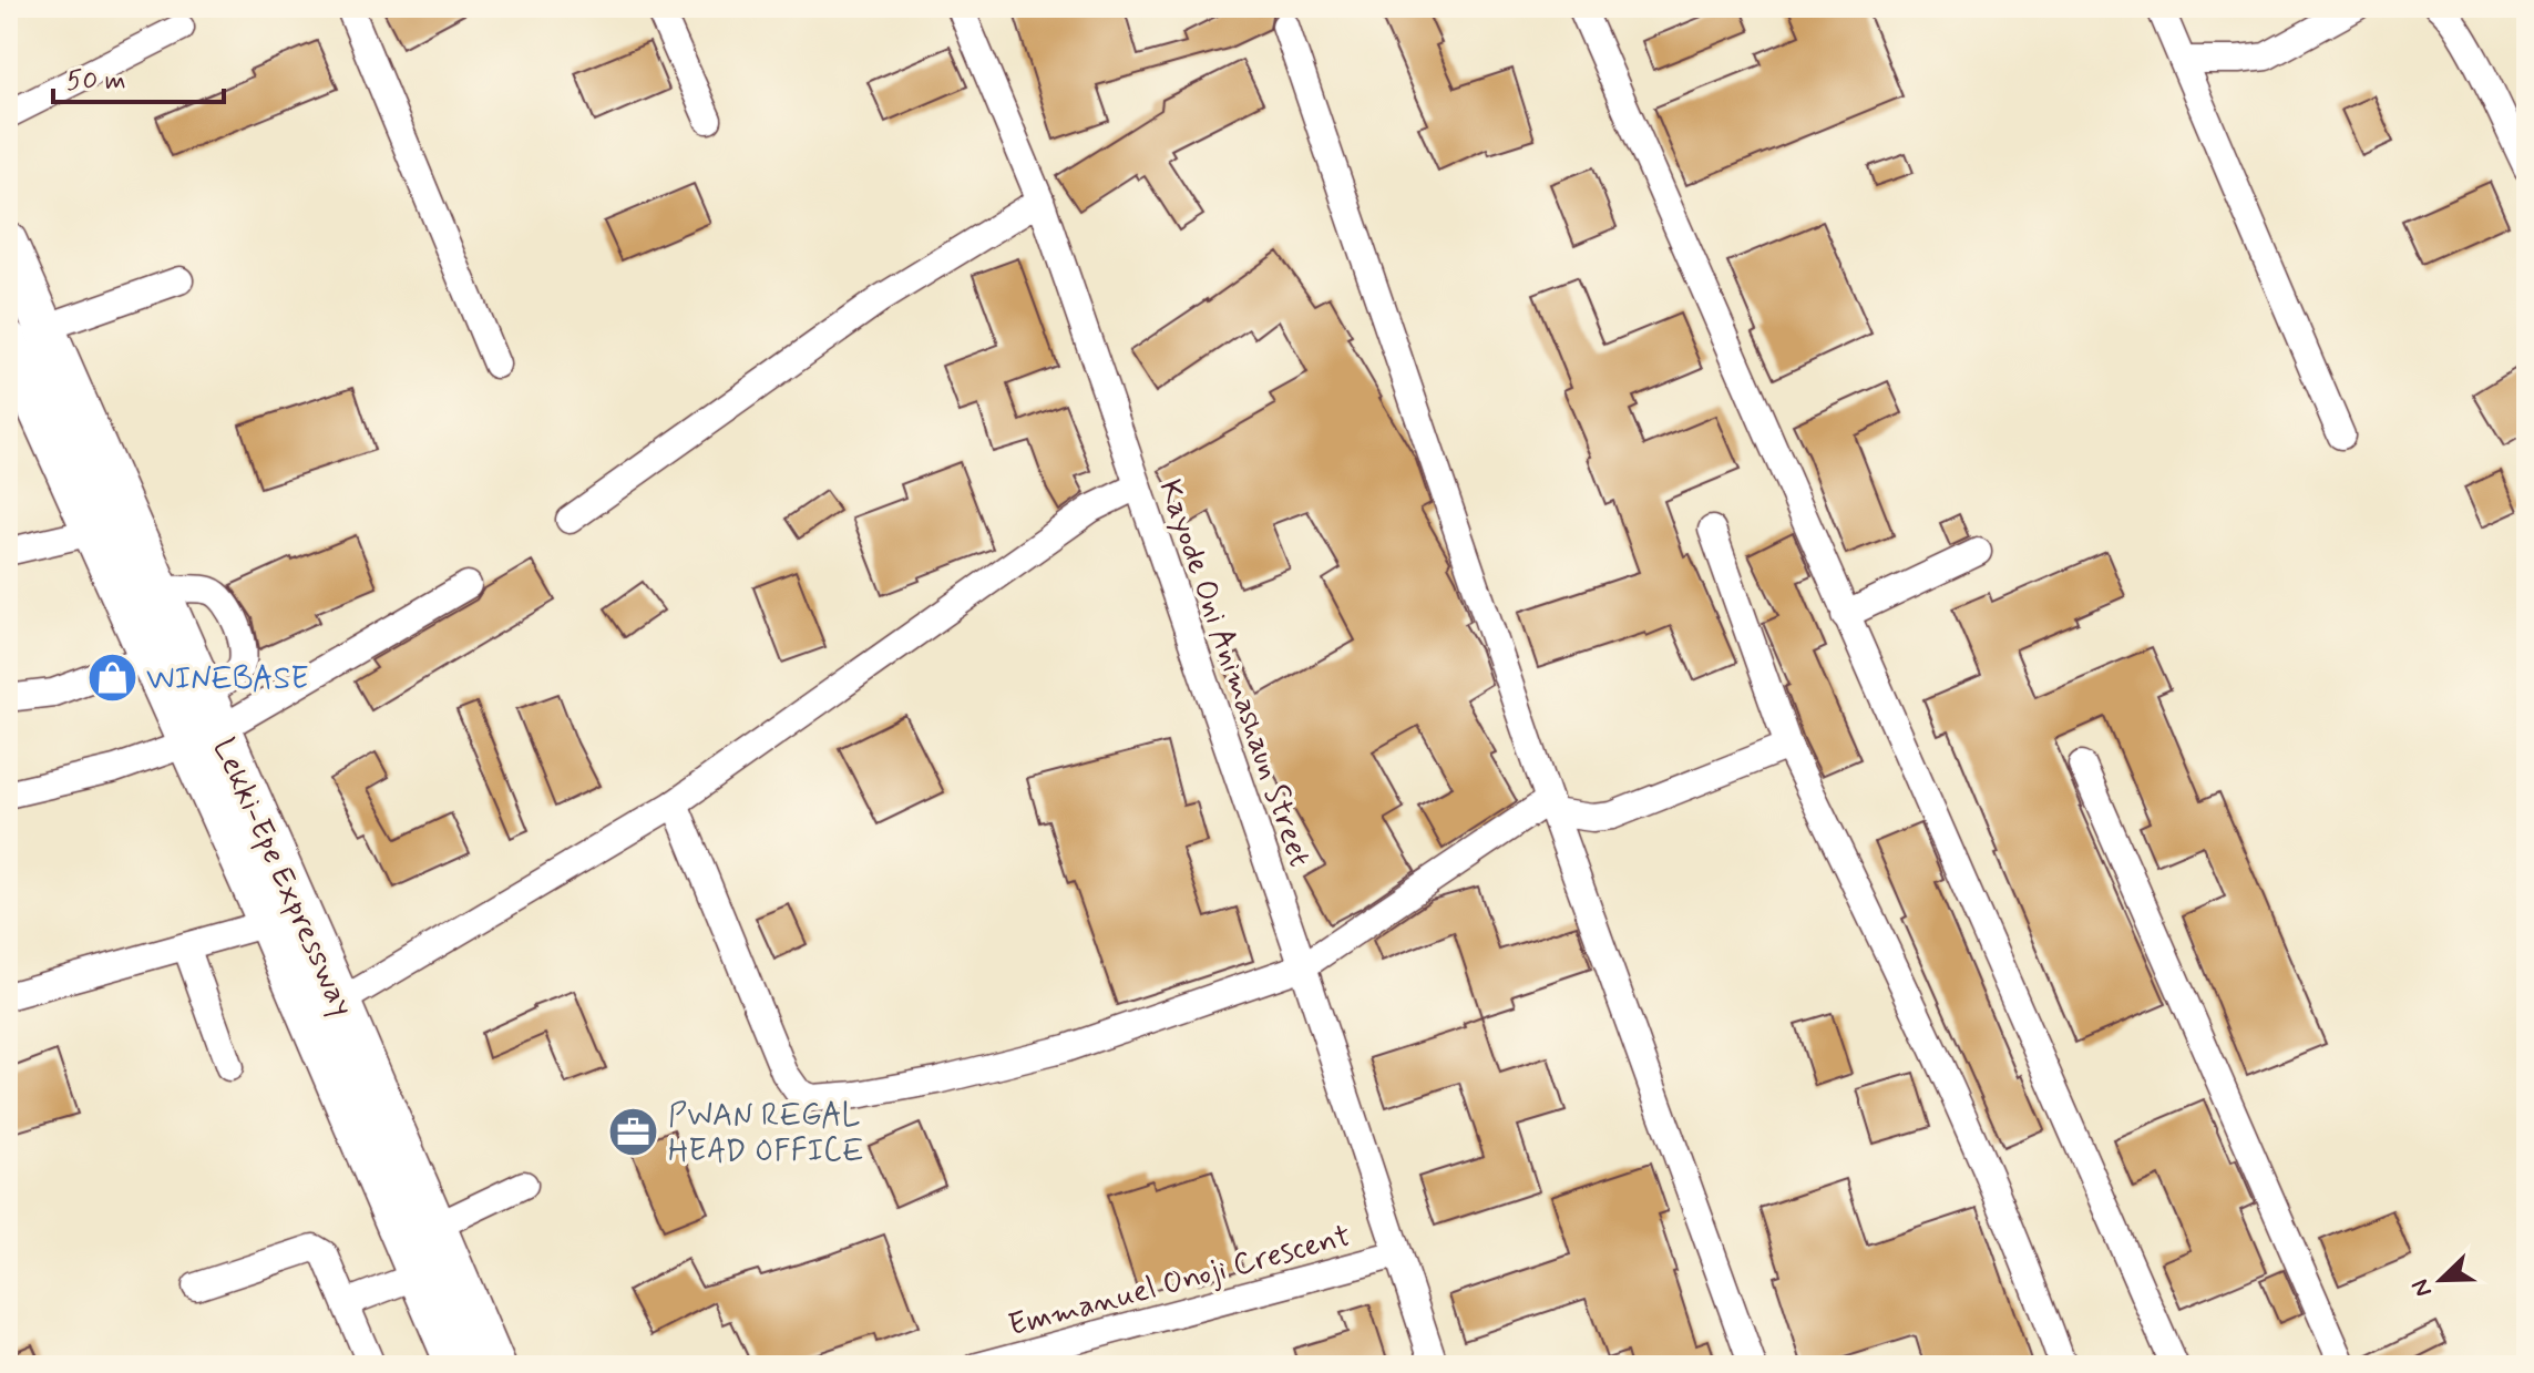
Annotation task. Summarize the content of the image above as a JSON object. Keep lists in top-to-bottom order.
{
  "streets": {
    "highway": ["Lekki-Epe Expressway"],
    "street": ["Kayode Oni Animashaun Street", "Emmanuel Onoji Crescent"]
  },
  "crossings": [
    ["Kayode Oni Animashaun Street", "Emmanuel Onoji Crescent"]
  ],
  "places": {
    "shop": ["WINEBASE"],
    "office": ["PWAN REGAL HEAD OFFICE"]
  },
  "scale_bar": "50 m",
  "north": "bottom left"
}
